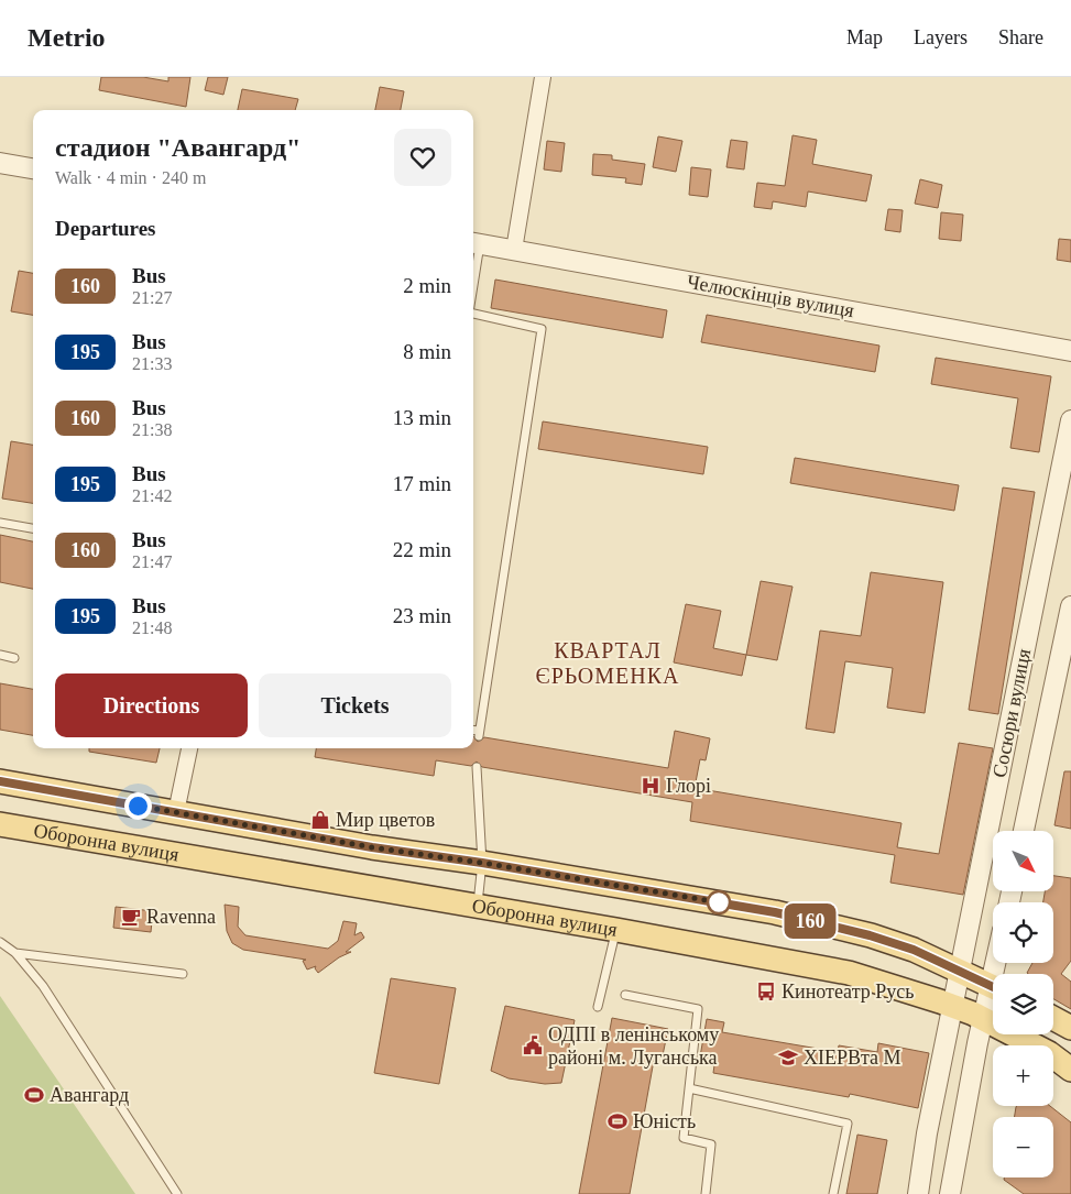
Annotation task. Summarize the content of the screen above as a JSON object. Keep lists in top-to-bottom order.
{
  "streets": {
    "main road": ["Оборонна вулиця"],
    "street": ["Челюскінців вулиця", "Сосюри вулиця"]
  },
  "crossings": [
    ["Сосюри вулиця", "Оборонна вулиця"]
  ],
  "districts": ["КВАРТАЛ ЄРЬОМЕНКА"],
  "places": {
    "hospital": ["Глорі"],
    "shop": ["Мир цветов"],
    "cafe": ["Ravenna"],
    "bus stop": ["Кинотеатр Русь"],
    "public building": ["ОДПІ в ленінському районі м. Луганська"],
    "school or university": ["ХІЕРВта М"],
    "sports": ["Авангард", "Юність"]
  },
  "lines": ["bus line 160"],
  "north": "bottom right",
  "page": {
    "header": "Metrio",
    "nav": ["Map", "Layers", "Share"],
    "on_map": "160",
    "heading": [
      ["стадион \"Авангард\"", "Walk · 4 min · 240 m"],
      "Departures"
    ],
    "list": [
      {
        "mark": "160",
        "name": "Bus",
        "note": "21:27",
        "value": "2 min"
      },
      {
        "mark": "195",
        "name": "Bus",
        "note": "21:33",
        "value": "8 min"
      },
      {
        "mark": "160",
        "name": "Bus",
        "note": "21:38",
        "value": "13 min"
      },
      {
        "mark": "195",
        "name": "Bus",
        "note": "21:42",
        "value": "17 min"
      },
      {
        "mark": "160",
        "name": "Bus",
        "note": "21:47",
        "value": "22 min"
      },
      {
        "mark": "195",
        "name": "Bus",
        "note": "21:48",
        "value": "23 min"
      }
    ],
    "buttons": ["Directions", "Tickets"],
    "map_buttons": ["+", "−"]
  }
}
